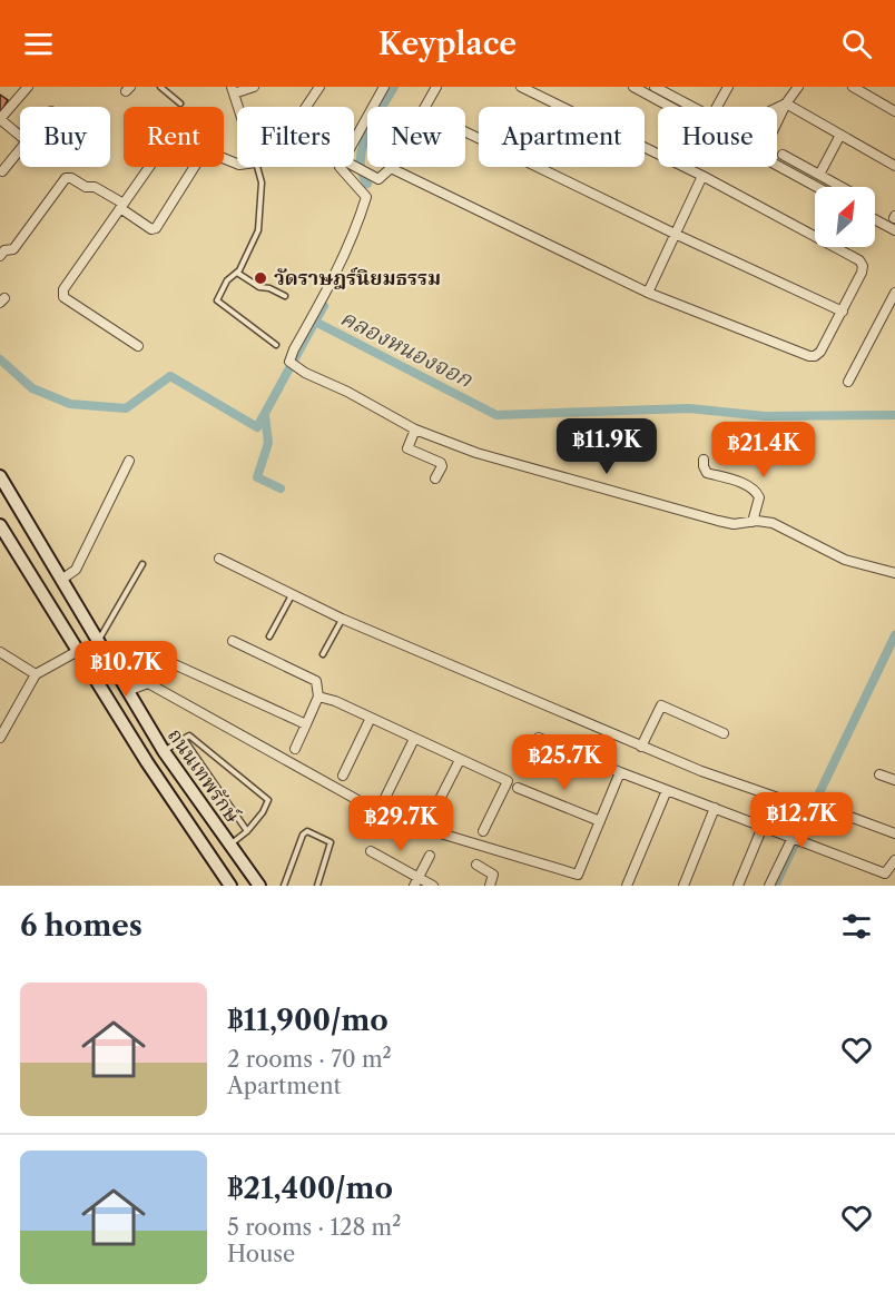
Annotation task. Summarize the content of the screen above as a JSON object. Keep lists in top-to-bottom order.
{
  "streets": {
    "main road": ["ถนนเทพรักษ์"]
  },
  "water": ["คลองหนองจอก"],
  "places": ["วัดราษฎร์นิยมธรรม"],
  "north": "top right",
  "page": {
    "header": "Keyplace",
    "chip": [
      "Buy",
      "Rent",
      "Filters",
      "New",
      "Apartment",
      "House"
    ],
    "price": [
      "฿11.9K",
      "฿21.4K",
      "฿10.7K",
      "฿25.7K",
      "฿12.7K",
      "฿29.7K"
    ],
    "heading": "6 homes",
    "list": [
      {
        "name": "฿11,900/mo",
        "note": "2 rooms · 70 m² · Apartment"
      },
      {
        "name": "฿21,400/mo",
        "note": "5 rooms · 128 m² · House"
      }
    ]
  }
}
